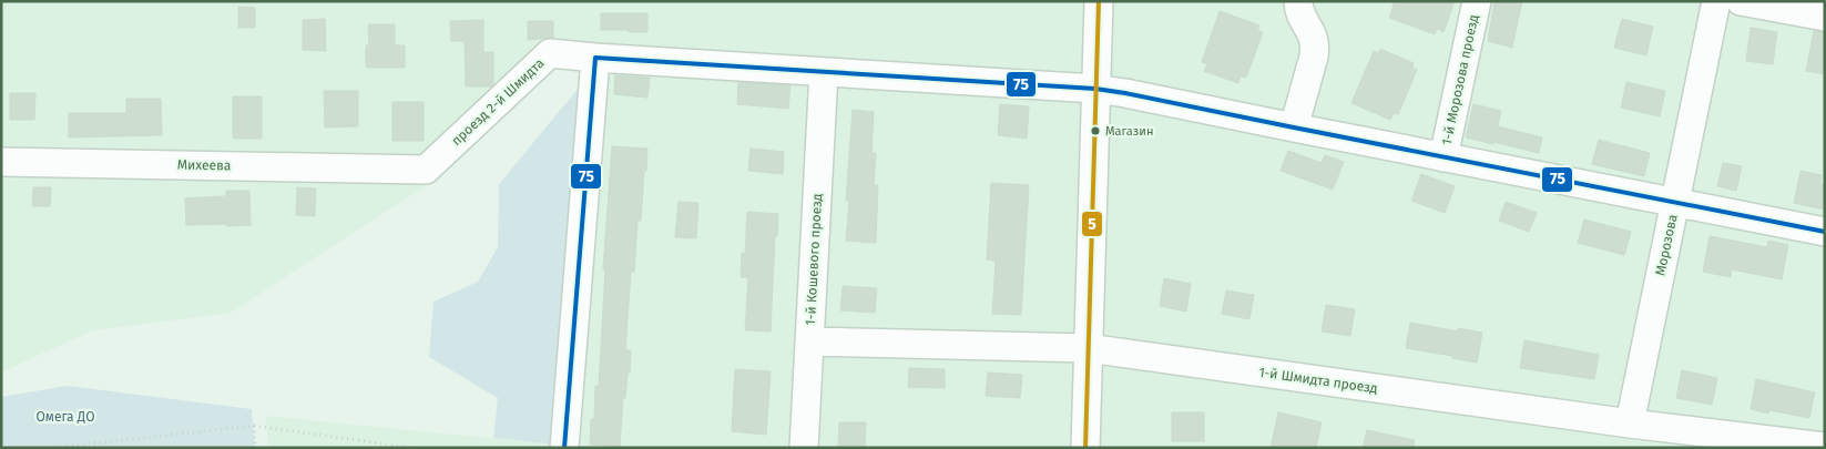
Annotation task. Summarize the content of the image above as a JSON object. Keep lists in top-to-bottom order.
{
  "streets": {
    "street": [
      "1-й Морозова проезд",
      "проезд 2-й Шмидта",
      "Михеева",
      "Морозова",
      "1-й Кошевого проезд",
      "1-й Шмидта проезд"
    ]
  },
  "crossings": [
    ["проезд 2-й Шмидта", "Михеева"],
    ["Морозова", "1-й Шмидта проезд"],
    ["1-й Кошевого проезд", "1-й Шмидта проезд"]
  ],
  "parks": ["Омега ДО"],
  "places": ["Магазин"],
  "lines": ["transit line 5", "transit line 75"]
}
